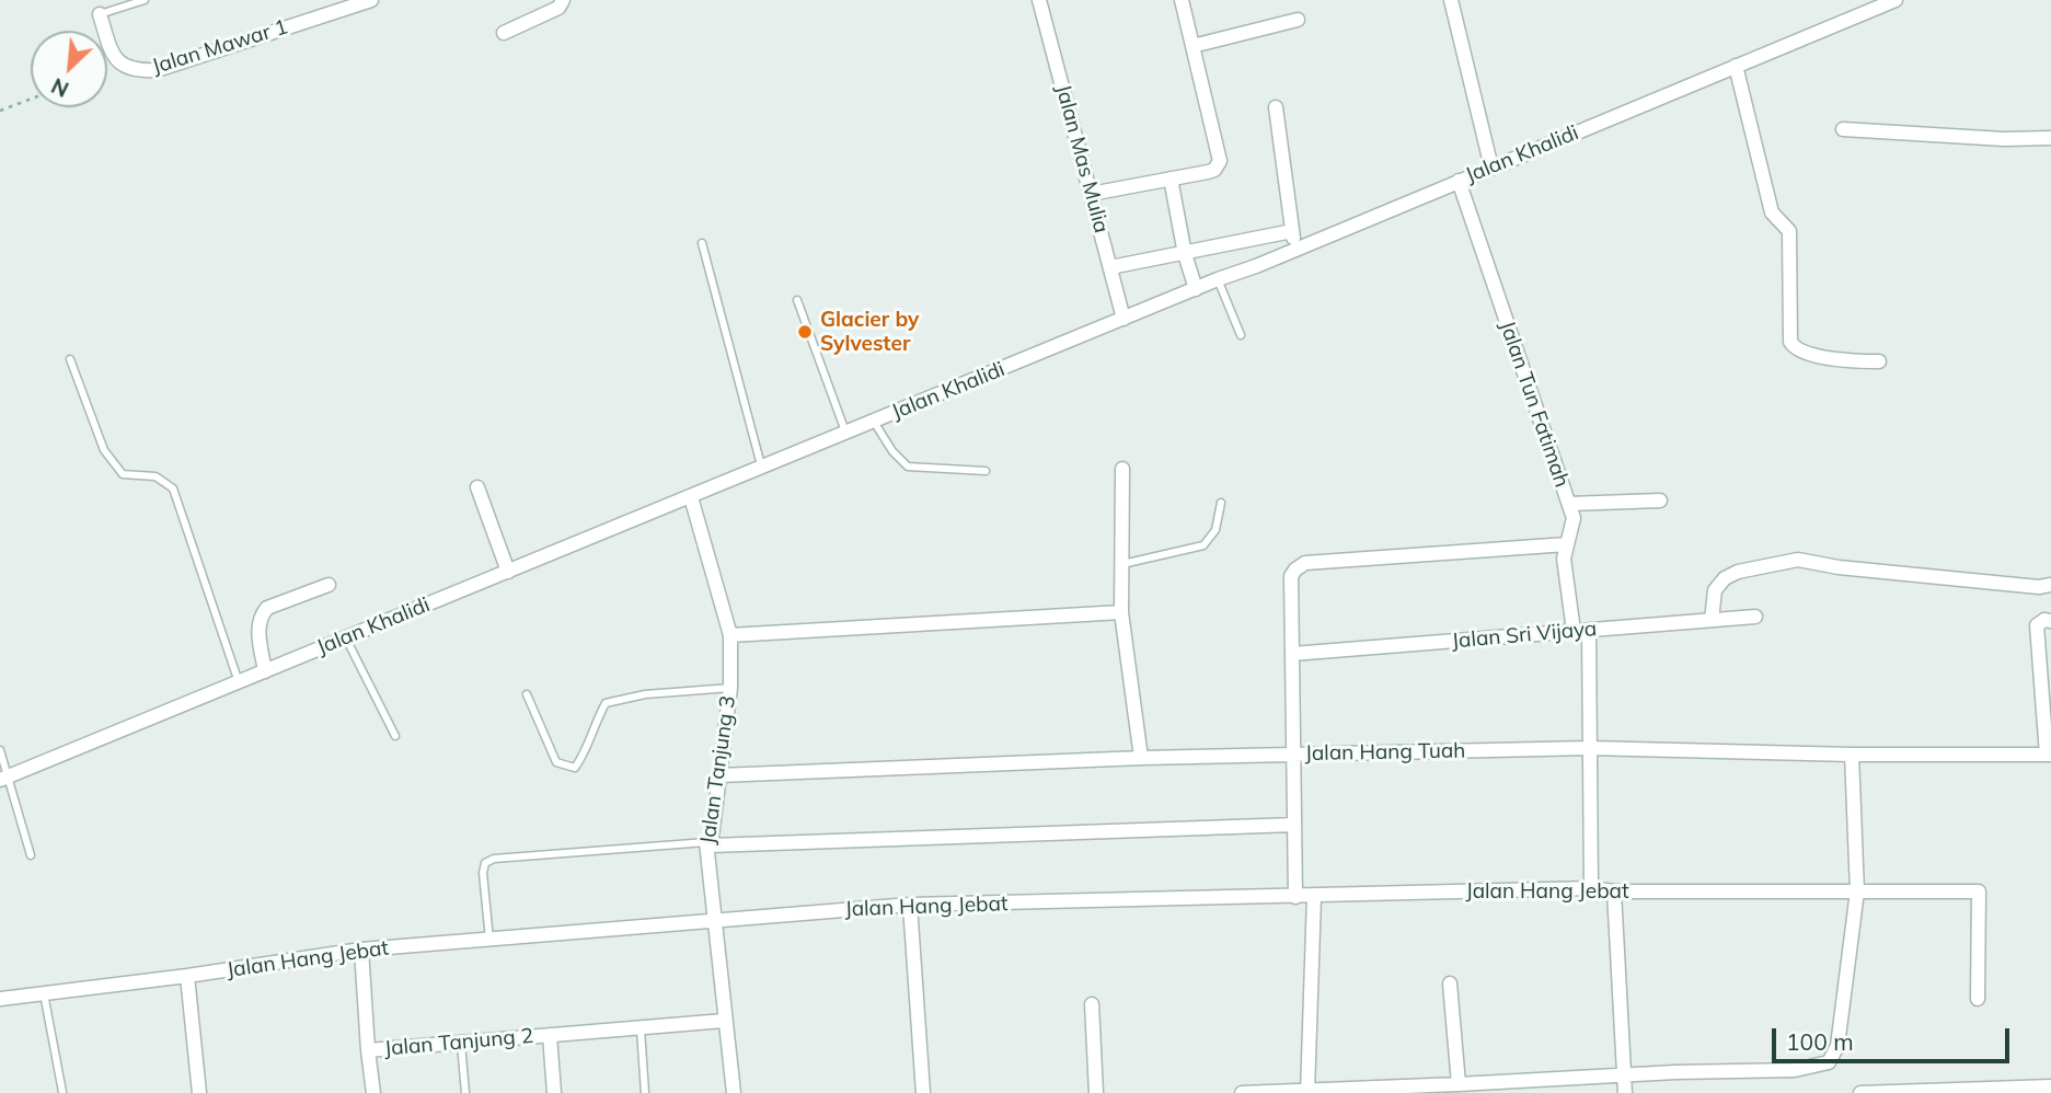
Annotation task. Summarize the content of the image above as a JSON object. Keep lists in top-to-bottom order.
{
  "streets": {
    "street": [
      "Jalan Mawar 1",
      "Jalan Khalidi",
      "Jalan Mas Mulia",
      "Jalan Tun Fatimah",
      "Jalan Sri Vijaya",
      "Jalan Hang Tuah",
      "Jalan Tanjung 3",
      "Jalan Hang Jebat",
      "Jalan Tanjung 2"
    ]
  },
  "crossings": [
    ["Jalan Khalidi", "Jalan Mas Mulia"],
    ["Jalan Khalidi", "Jalan Tun Fatimah"],
    ["Jalan Khalidi", "Jalan Tanjung 3"],
    ["Jalan Tun Fatimah", "Jalan Sri Vijaya"],
    ["Jalan Hang Tuah", "Jalan Tanjung 3"],
    ["Jalan Tanjung 3", "Jalan Hang Jebat"],
    ["Jalan Tanjung 3", "Jalan Tanjung 2"]
  ],
  "places": ["Glacier by Sylvester"],
  "scale_bar": "100 m",
  "north": "bottom left"
}
